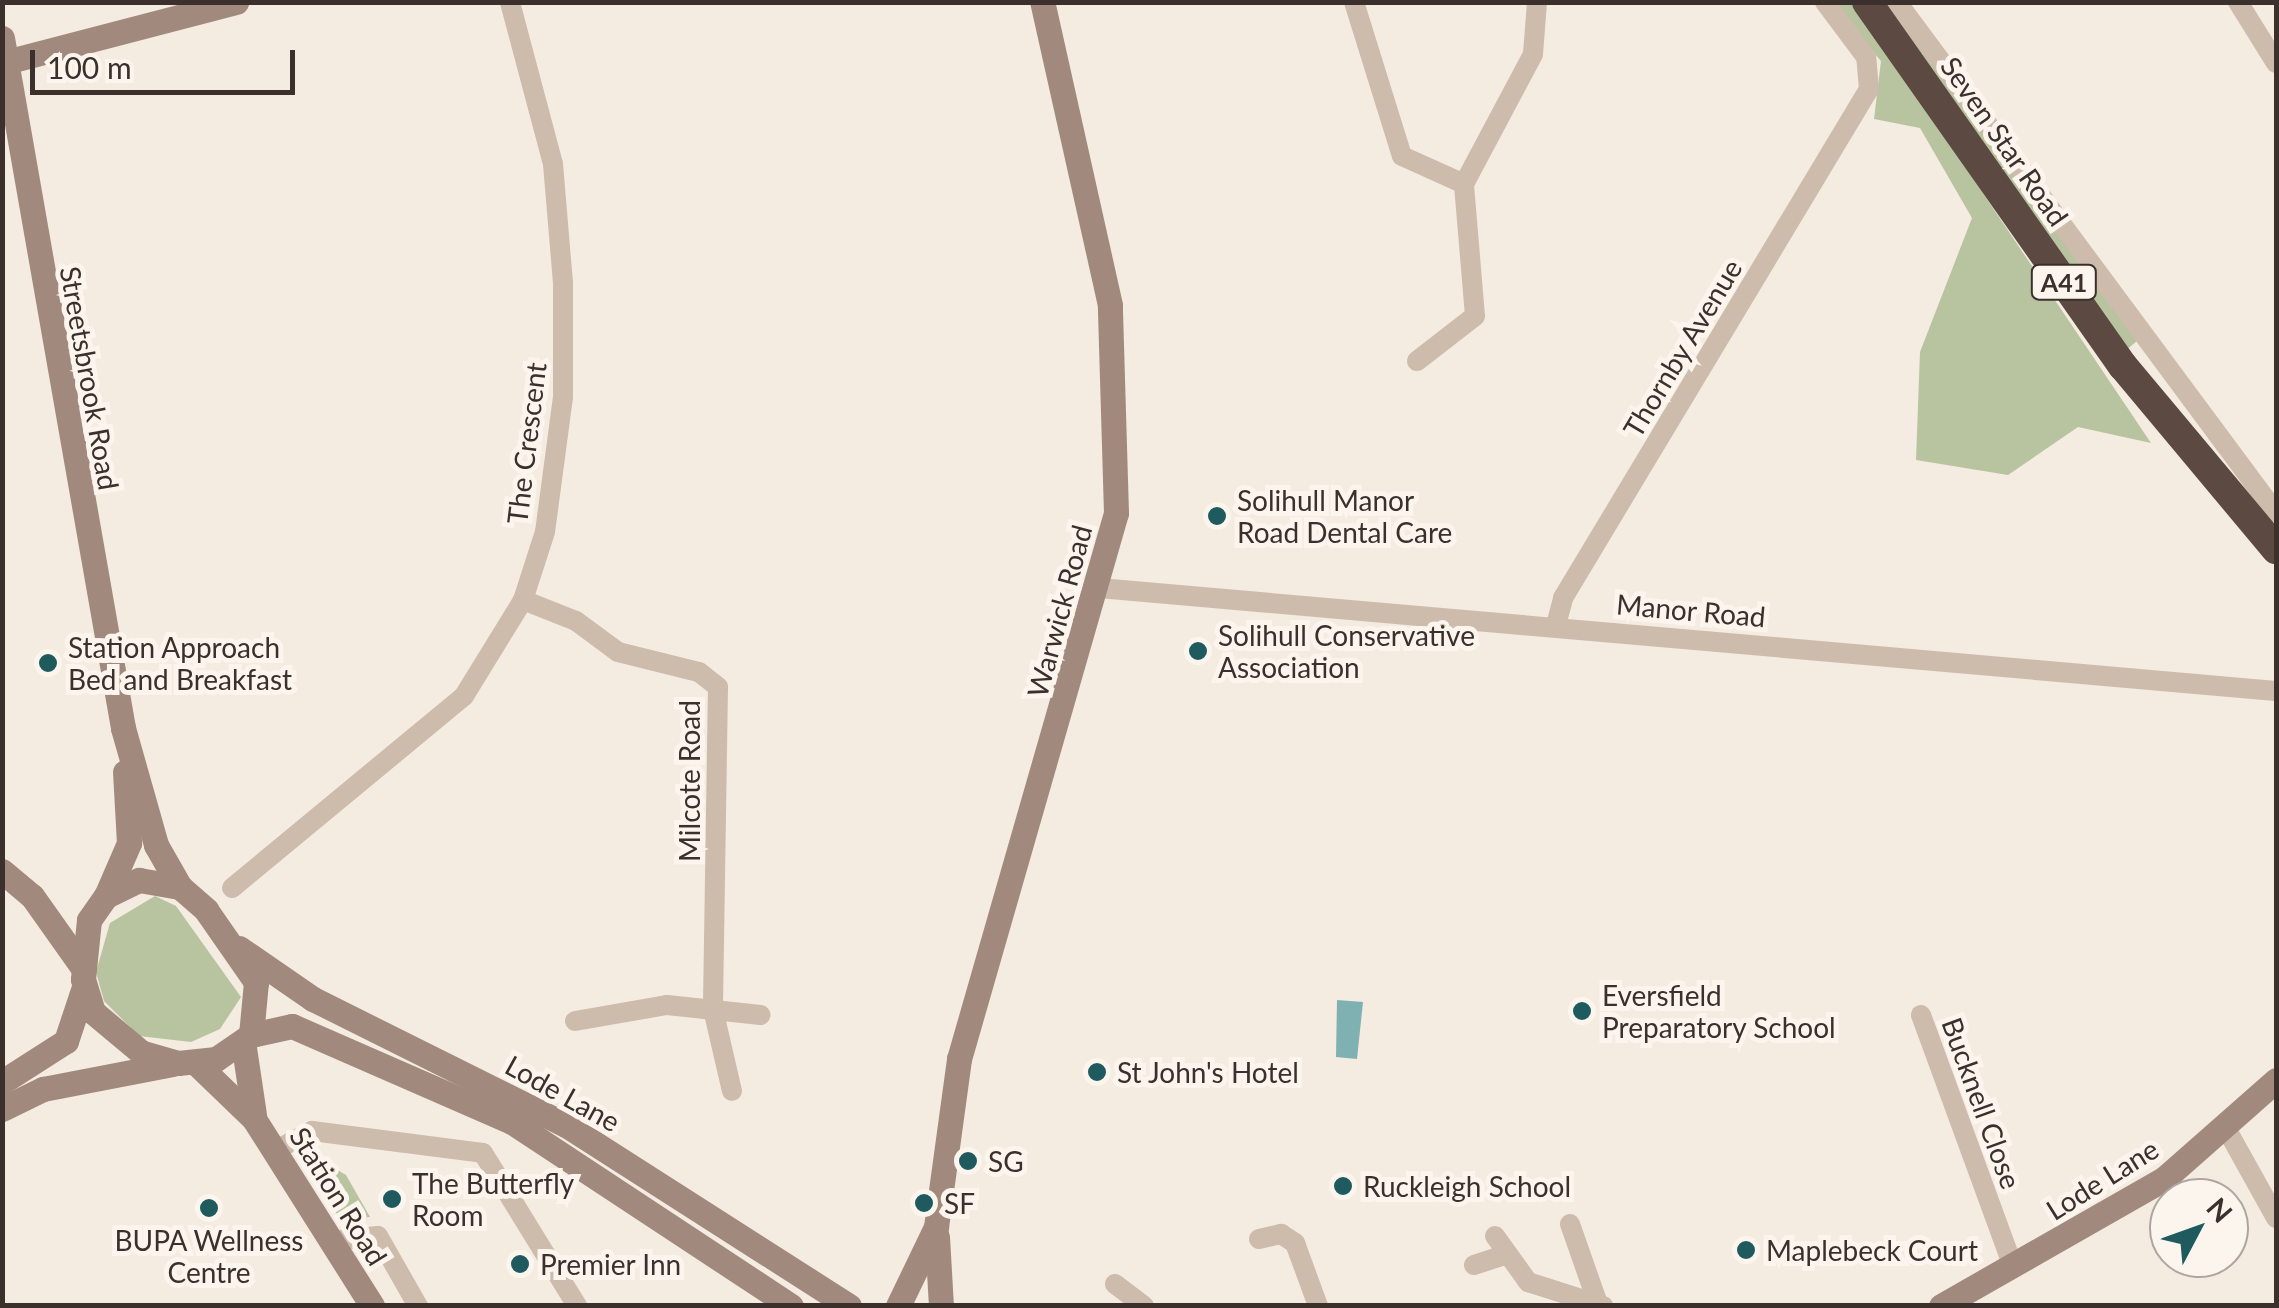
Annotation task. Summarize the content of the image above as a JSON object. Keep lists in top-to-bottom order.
{
  "streets": {
    "highway": ["Seven Star Road", "A41"],
    "main road": [
      "Streetsbrook Road",
      "Warwick Road",
      "Lode Lane",
      "Station Road"
    ],
    "street": [
      "Thornby Avenue",
      "The Crescent",
      "Manor Road",
      "Milcote Road",
      "Bucknell Close"
    ]
  },
  "crossings": [
    ["Thornby Avenue", "Manor Road"],
    ["Streetsbrook Road", "Lode Lane"],
    ["Streetsbrook Road", "Station Road"],
    ["The Crescent", "Milcote Road"],
    ["Manor Road", "Warwick Road"],
    ["Lode Lane", "Bucknell Close"],
    ["Lode Lane", "Station Road"]
  ],
  "places": [
    "Solihull Manor Road Dental Care",
    "Solihull Conservative Association",
    "Station Approach Bed and Breakfast",
    "Eversfield Preparatory School",
    "St John's Hotel",
    "SG",
    "Ruckleigh School",
    "The Butterfly Room",
    "SF",
    "BUPA Wellness Centre",
    "Maplebeck Court",
    "Premier Inn"
  ],
  "scale_bar": "100 m",
  "north": "top right"
}
